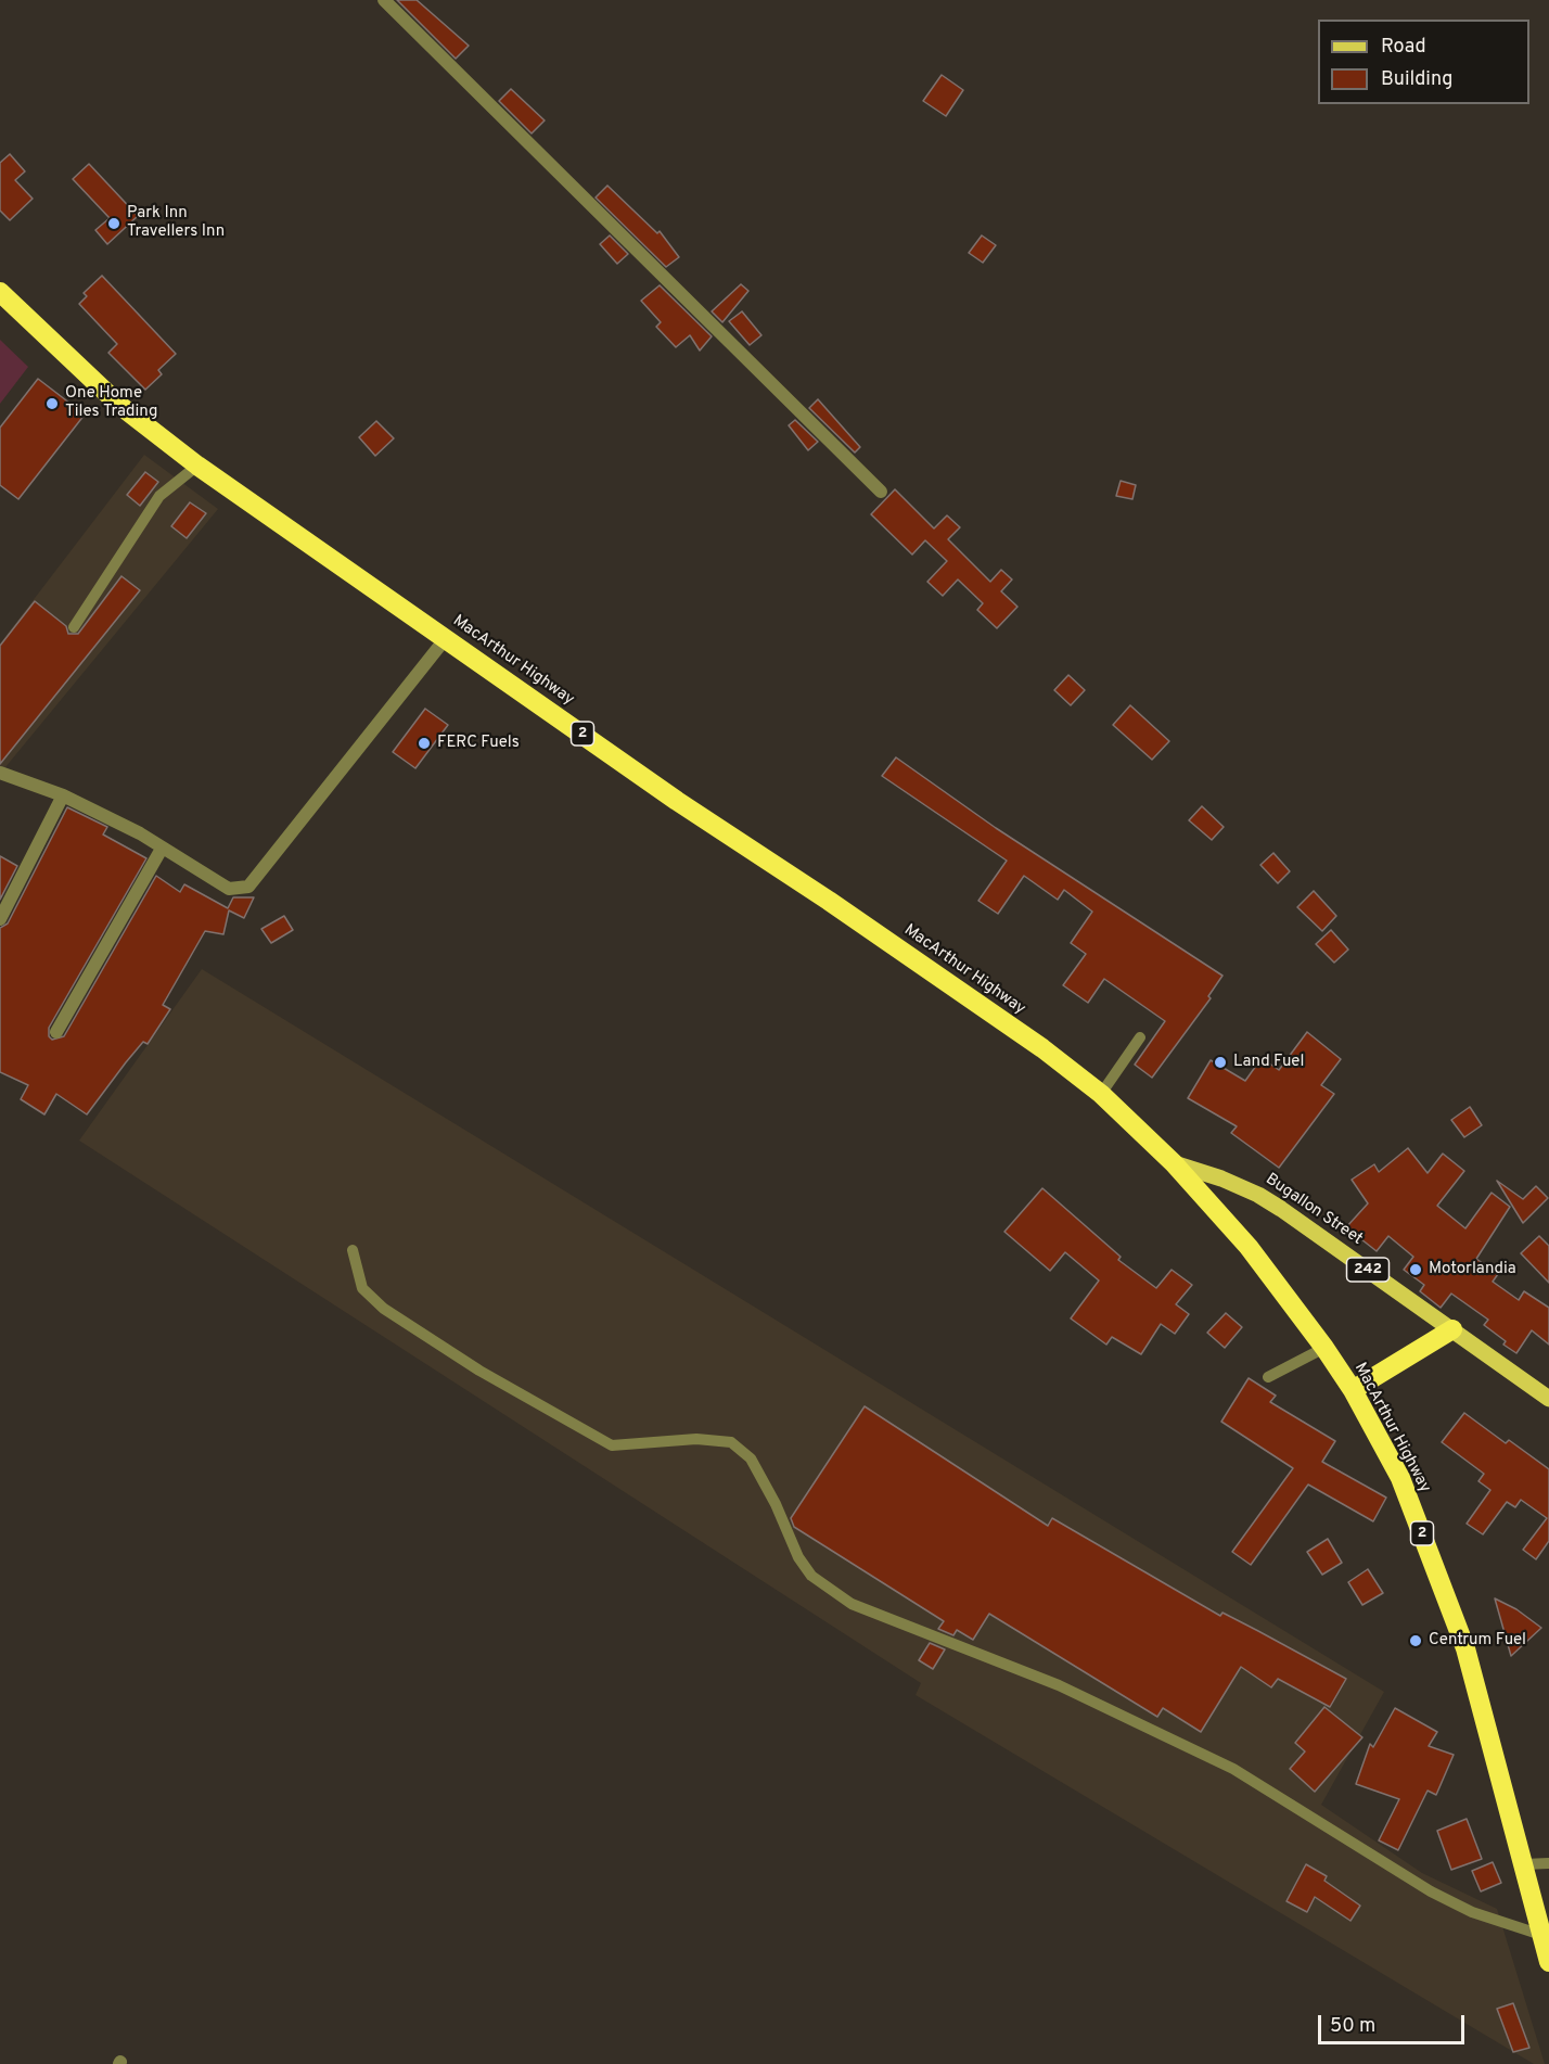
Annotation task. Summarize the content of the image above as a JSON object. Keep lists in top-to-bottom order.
{
  "streets": {
    "highway": ["MacArthur Highway", "2"],
    "main road": ["Bugallon Street", "242"]
  },
  "crossings": [
    ["MacArthur Highway", "Bugallon Street"]
  ],
  "places": [
    "Park Inn Travellers Inn",
    "One Home Tiles Trading",
    "FERC Fuels",
    "Land Fuel",
    "Motorlandia",
    "Centrum Fuel"
  ],
  "legend": ["Road", "Building"],
  "scale_bar": "50 m"
}
